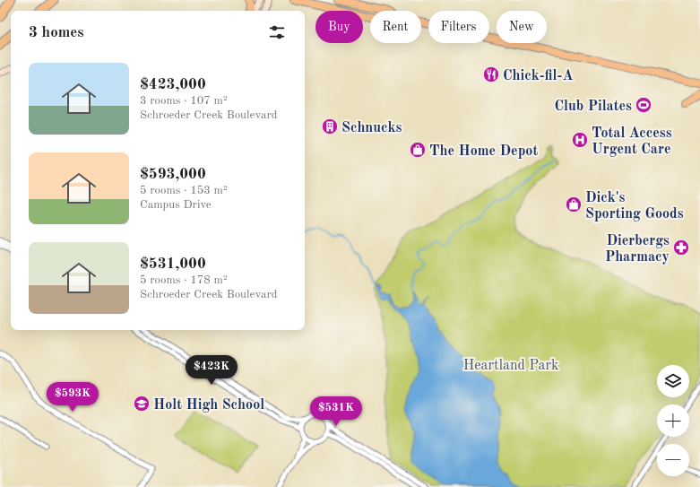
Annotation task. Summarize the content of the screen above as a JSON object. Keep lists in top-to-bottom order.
{
  "parks": ["Heartland Park"],
  "places": {
    "restaurant": ["Chick-fil-A"],
    "sports": ["Club Pilates"],
    "building": ["Schnucks"],
    "hospital": ["Total Access Urgent Care"],
    "shop": ["The Home Depot", "Dick's Sporting Goods"],
    "pharmacy": ["Dierbergs Pharmacy"],
    "school or university": ["Holt High School"]
  },
  "page": {
    "chip": [
      "Buy",
      "Rent",
      "Filters",
      "New"
    ],
    "heading": "3 homes",
    "list": [
      {
        "name": "$423,000",
        "note": "3 rooms · 107 m² · Schroeder Creek Boulevard"
      },
      {
        "name": "$593,000",
        "note": "5 rooms · 153 m² · Campus Drive"
      },
      {
        "name": "$531,000",
        "note": "5 rooms · 178 m² · Schroeder Creek Boulevard"
      }
    ],
    "price": ["$423K", "$593K", "$531K"],
    "map_buttons": ["+", "−"]
  }
}
